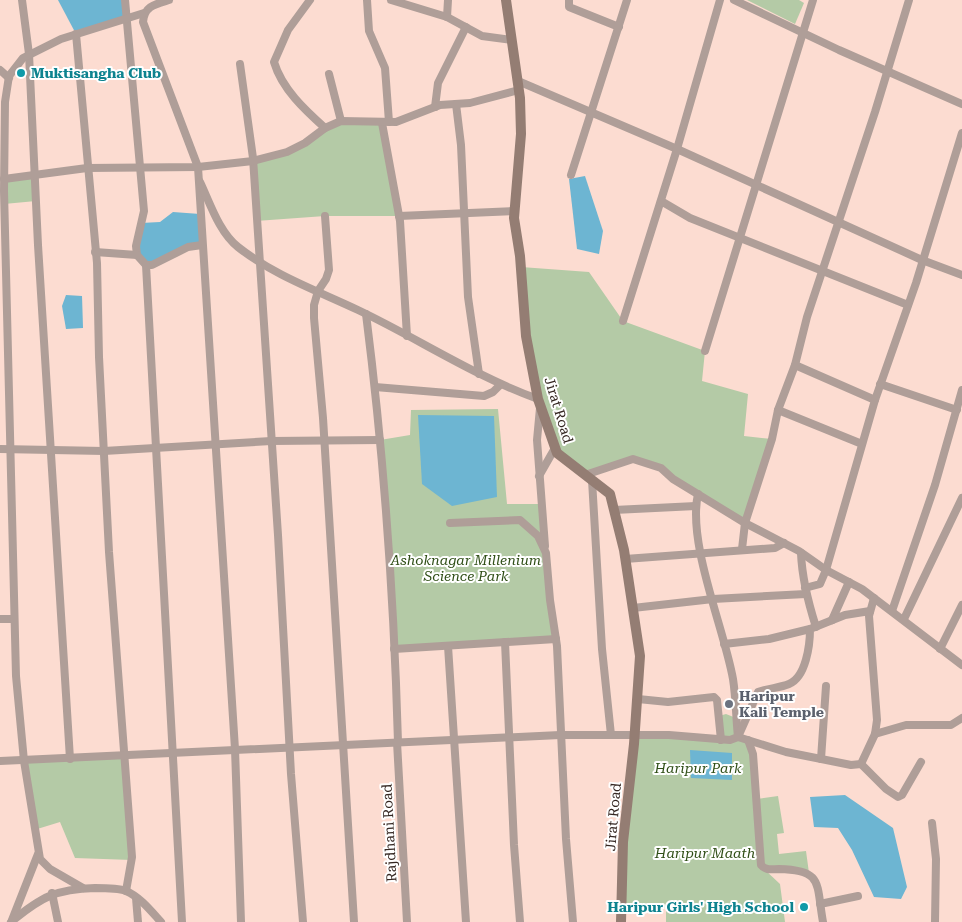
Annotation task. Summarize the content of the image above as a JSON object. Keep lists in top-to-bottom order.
{
  "streets": {
    "main road": ["Jirat Road"],
    "street": ["Rajdhani Road"]
  },
  "parks": ["Ashoknagar Millenium Science Park", "Haripur Park", "Haripur Maath"],
  "places": ["Muktisangha Club", "Haripur Kali Temple", "Haripur Girls' High School"]
}
